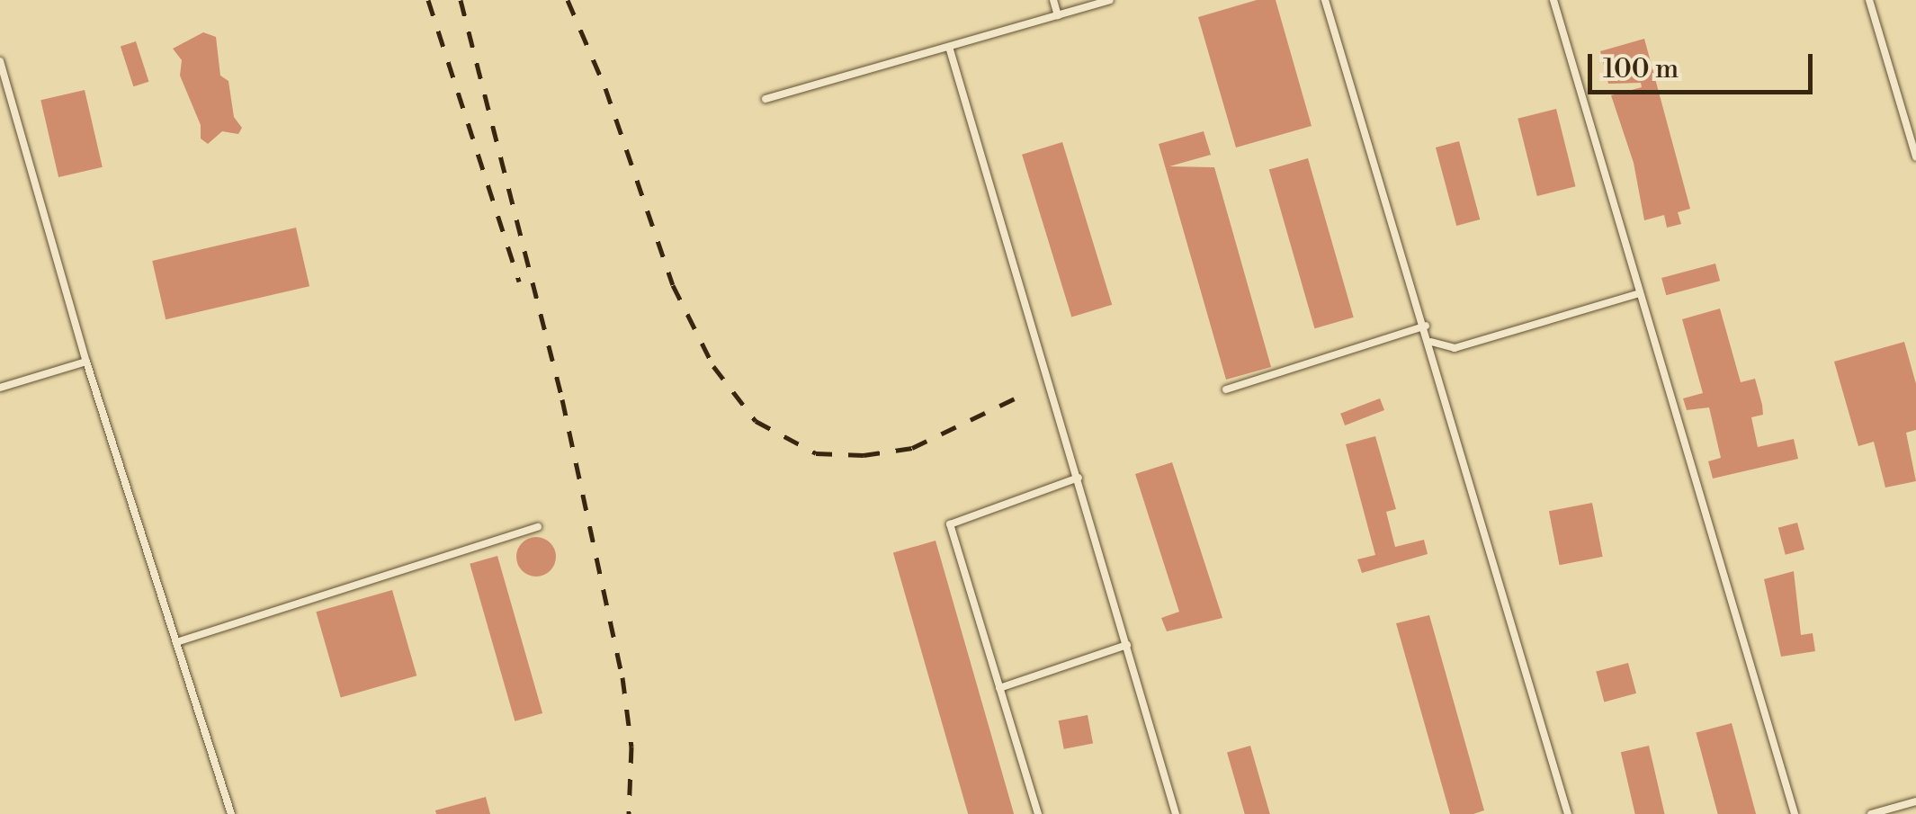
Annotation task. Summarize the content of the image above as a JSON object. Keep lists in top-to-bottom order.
{
  "scale_bar": "100 m"
}
